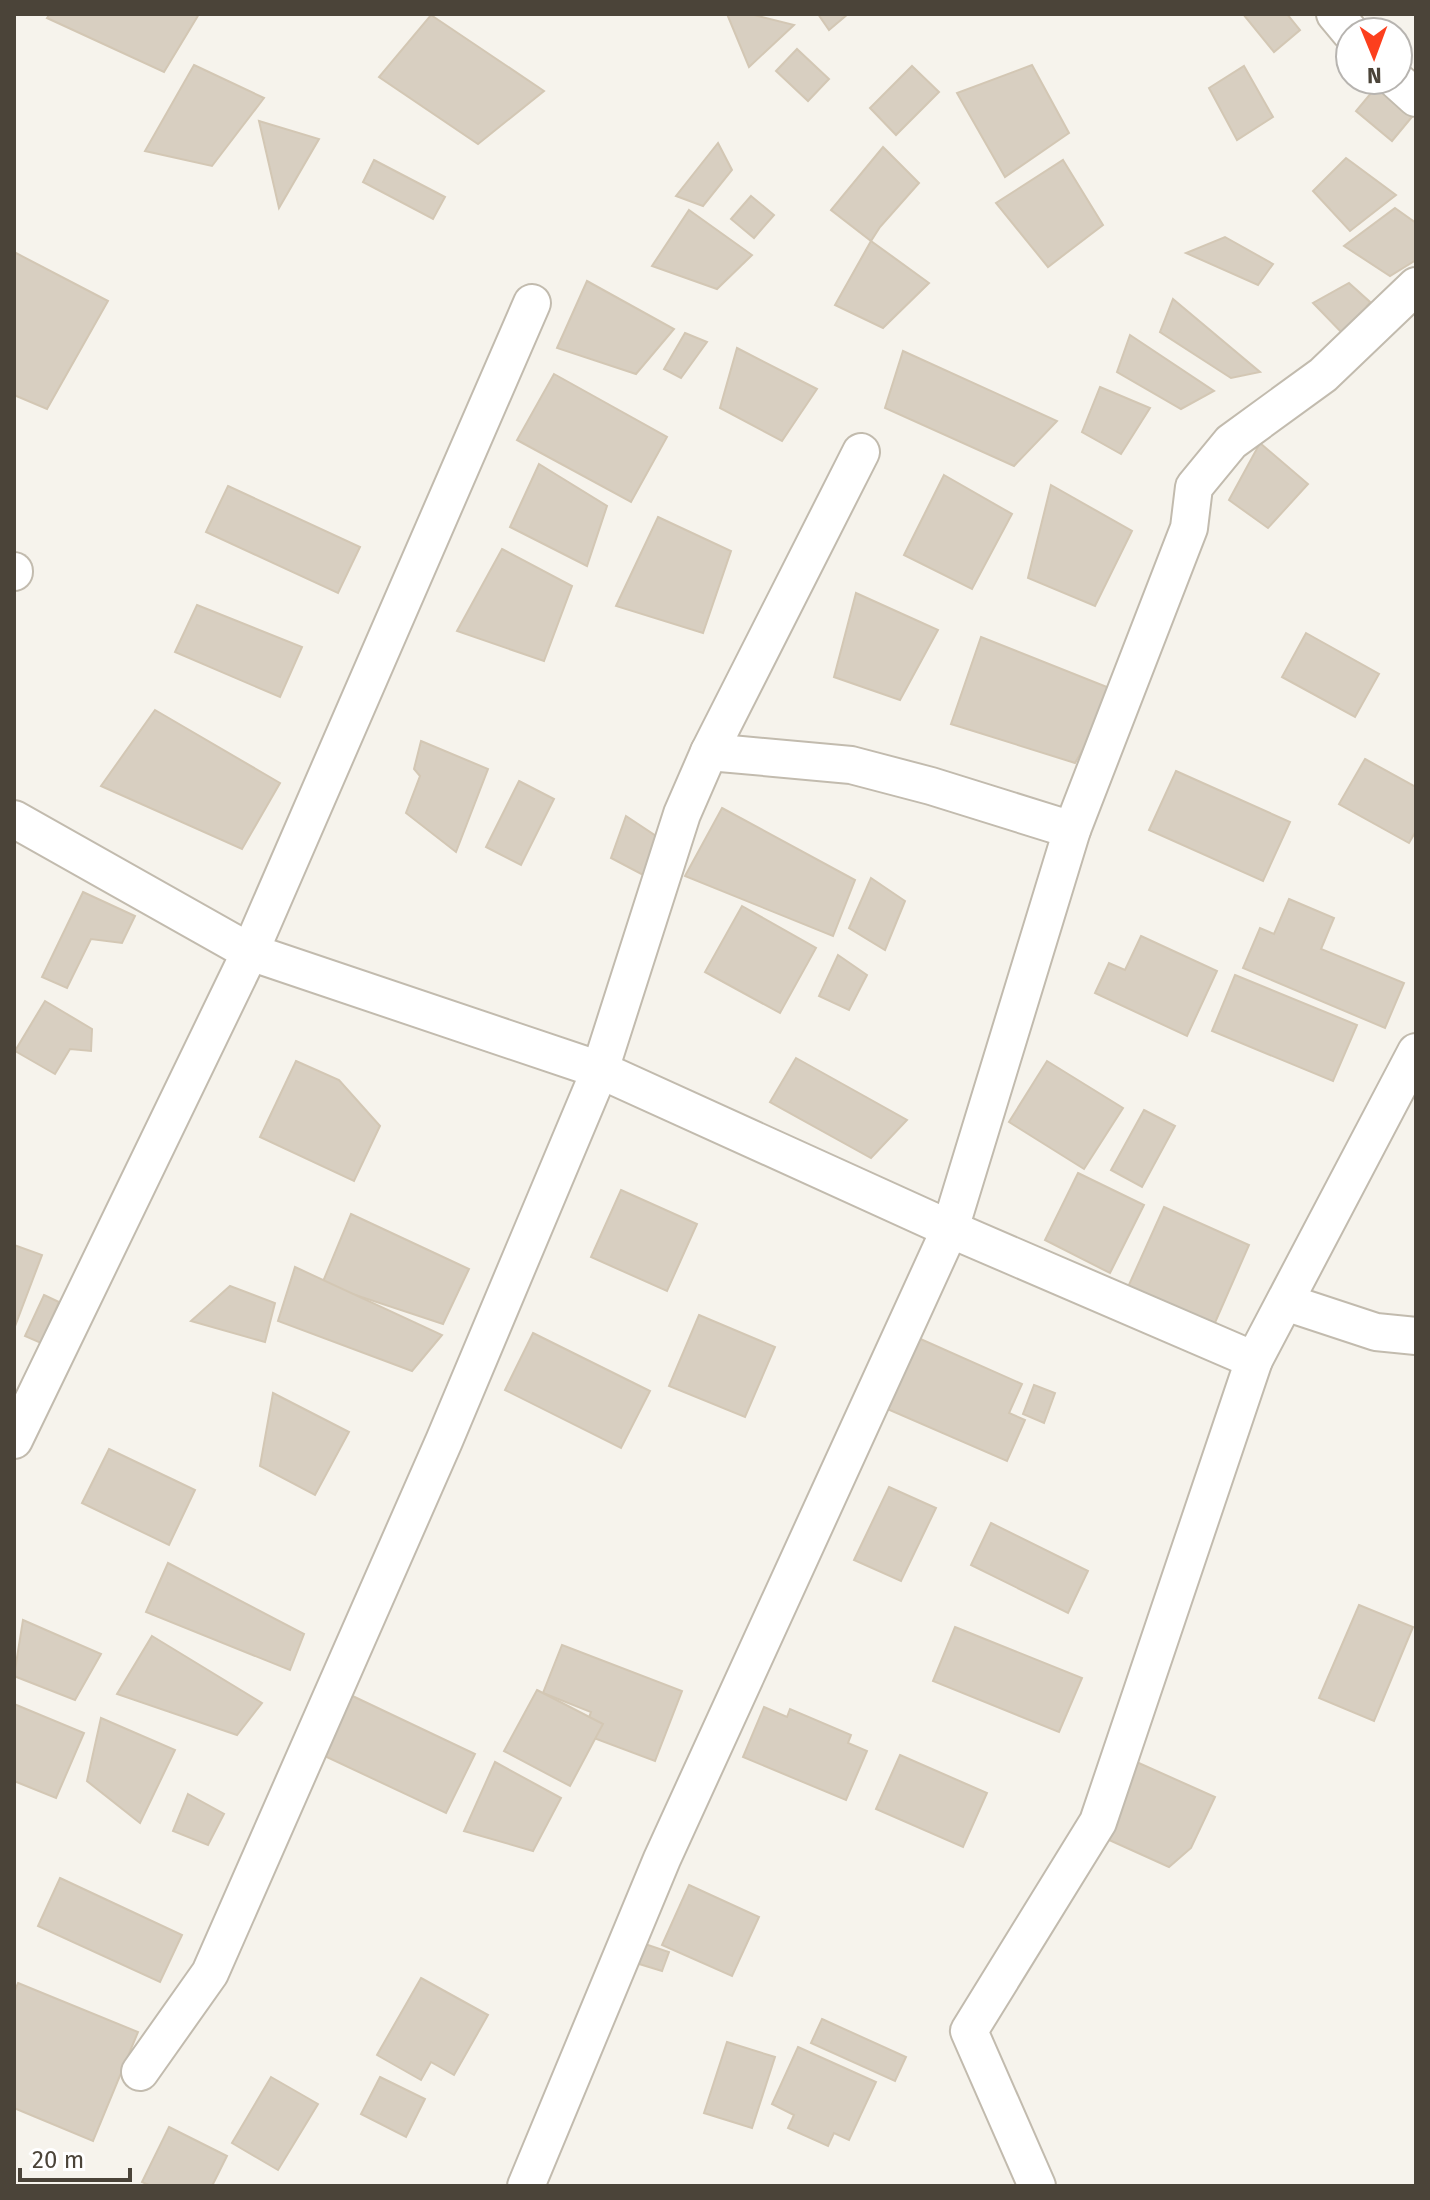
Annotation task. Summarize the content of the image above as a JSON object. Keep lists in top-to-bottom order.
{
  "scale_bar": "20 m",
  "north": "bottom"
}
